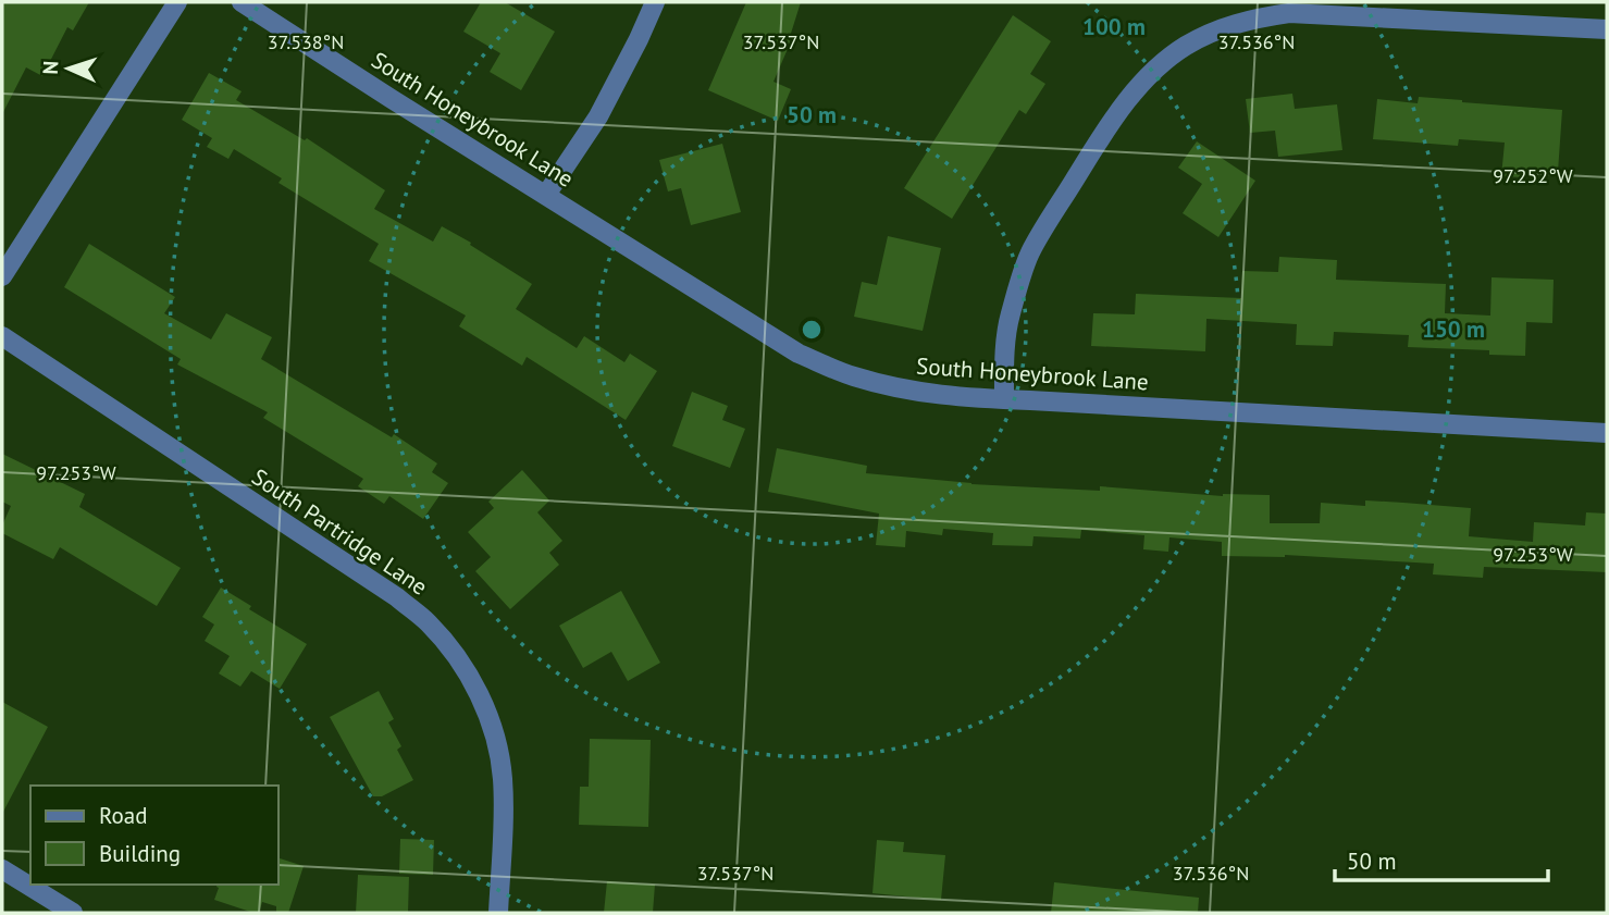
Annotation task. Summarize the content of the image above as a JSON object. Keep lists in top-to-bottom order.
{
  "streets": {
    "street": ["South Honeybrook Lane", "South Partridge Lane"]
  },
  "legend": ["Road", "Building"],
  "scale_bar": "50 m",
  "north": "left",
  "coordinates": [
    "37.538°N",
    "37.537°N",
    "37.536°N",
    "97.252°W",
    "97.253°W"
  ],
  "rings": ["100 m", "50 m", "150 m"]
}
